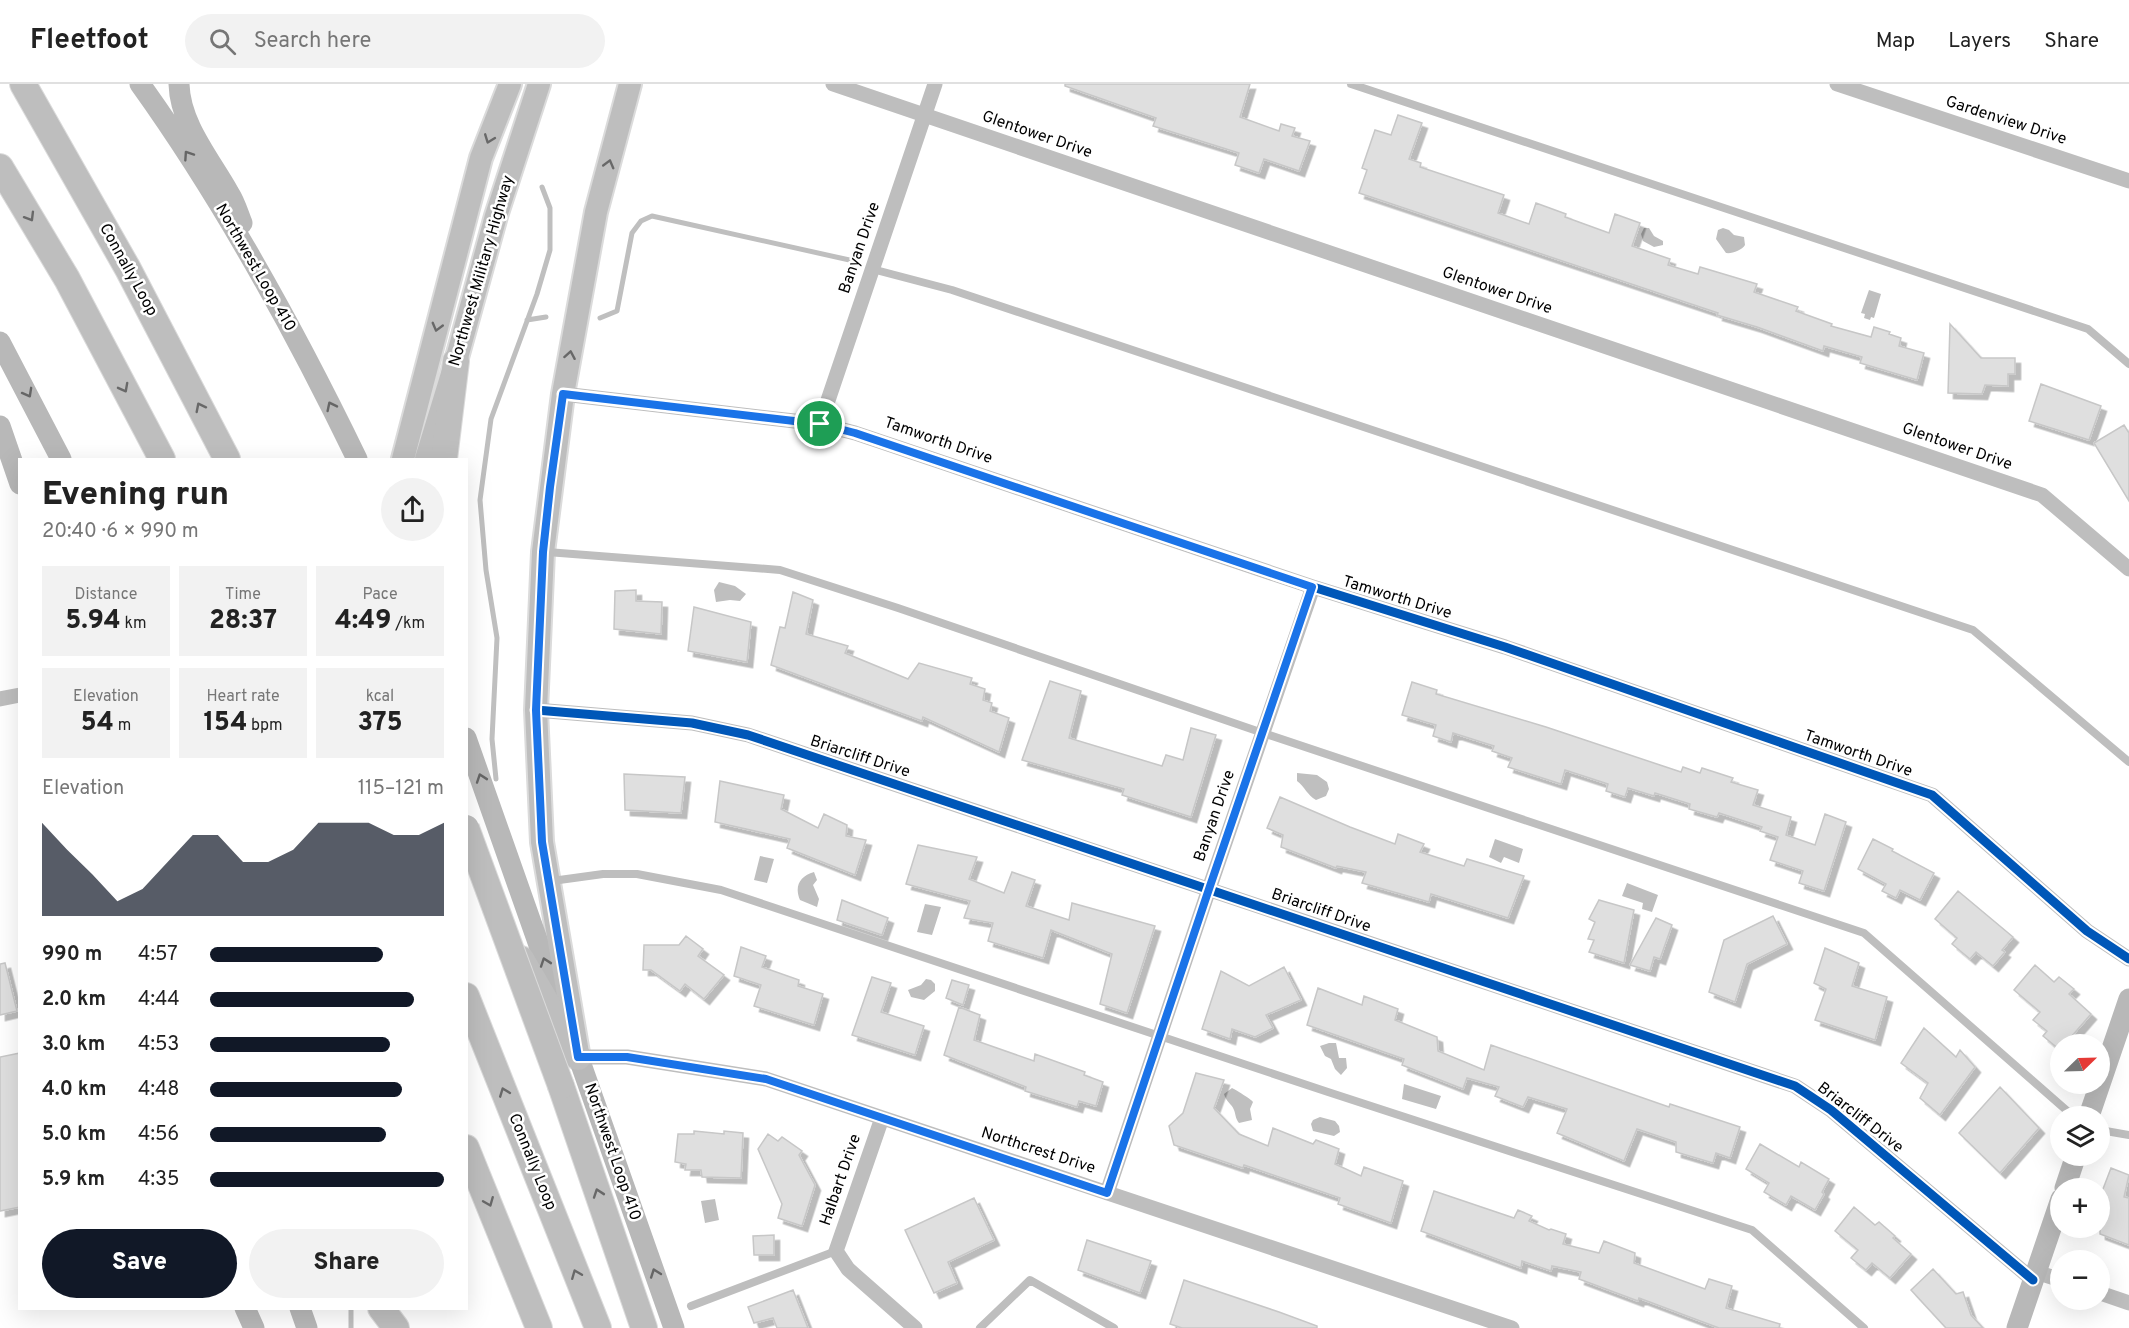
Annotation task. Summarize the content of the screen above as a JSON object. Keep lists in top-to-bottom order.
{
  "streets": {
    "highway": ["Connally Loop"],
    "main road": ["Northwest Loop 410", "Northwest Military Highway"],
    "street": [
      "Gardenview Drive",
      "Glentower Drive",
      "Banyan Drive",
      "Tamworth Drive",
      "Briarcliff Drive",
      "Northcrest Drive",
      "Halbart Drive"
    ]
  },
  "crossings": [
    ["Glentower Drive", "Banyan Drive"],
    ["Banyan Drive", "Tamworth Drive"],
    ["Banyan Drive", "Briarcliff Drive"],
    ["Banyan Drive", "Northcrest Drive"],
    ["Northwest Loop 410", "Northcrest Drive"],
    ["Northcrest Drive", "Halbart Drive"]
  ],
  "north": "top right",
  "page": {
    "header": "Fleetfoot",
    "search": "Search here",
    "nav": ["Map", "Layers", "Share"],
    "heading": ["Evening run", "20:40 · 6 × 990 m"],
    "stats": [
      ["Distance", "5.94 km"],
      ["Time", "28:37"],
      ["Pace", "4:49 /km"],
      ["Elevation", "54 m"],
      ["Heart rate", "154 bpm"],
      ["kcal", "375"]
    ],
    "chart": ["Elevation", "115–121 m"],
    "list": [
      {
        "name": "990 m",
        "note": "4:57"
      },
      {
        "name": "2.0 km",
        "note": "4:44"
      },
      {
        "name": "3.0 km",
        "note": "4:53"
      },
      {
        "name": "4.0 km",
        "note": "4:48"
      },
      {
        "name": "5.0 km",
        "note": "4:56"
      },
      {
        "name": "5.9 km",
        "note": "4:35"
      }
    ],
    "map_buttons": ["+", "−"],
    "buttons": ["Save", "Share"]
  }
}
